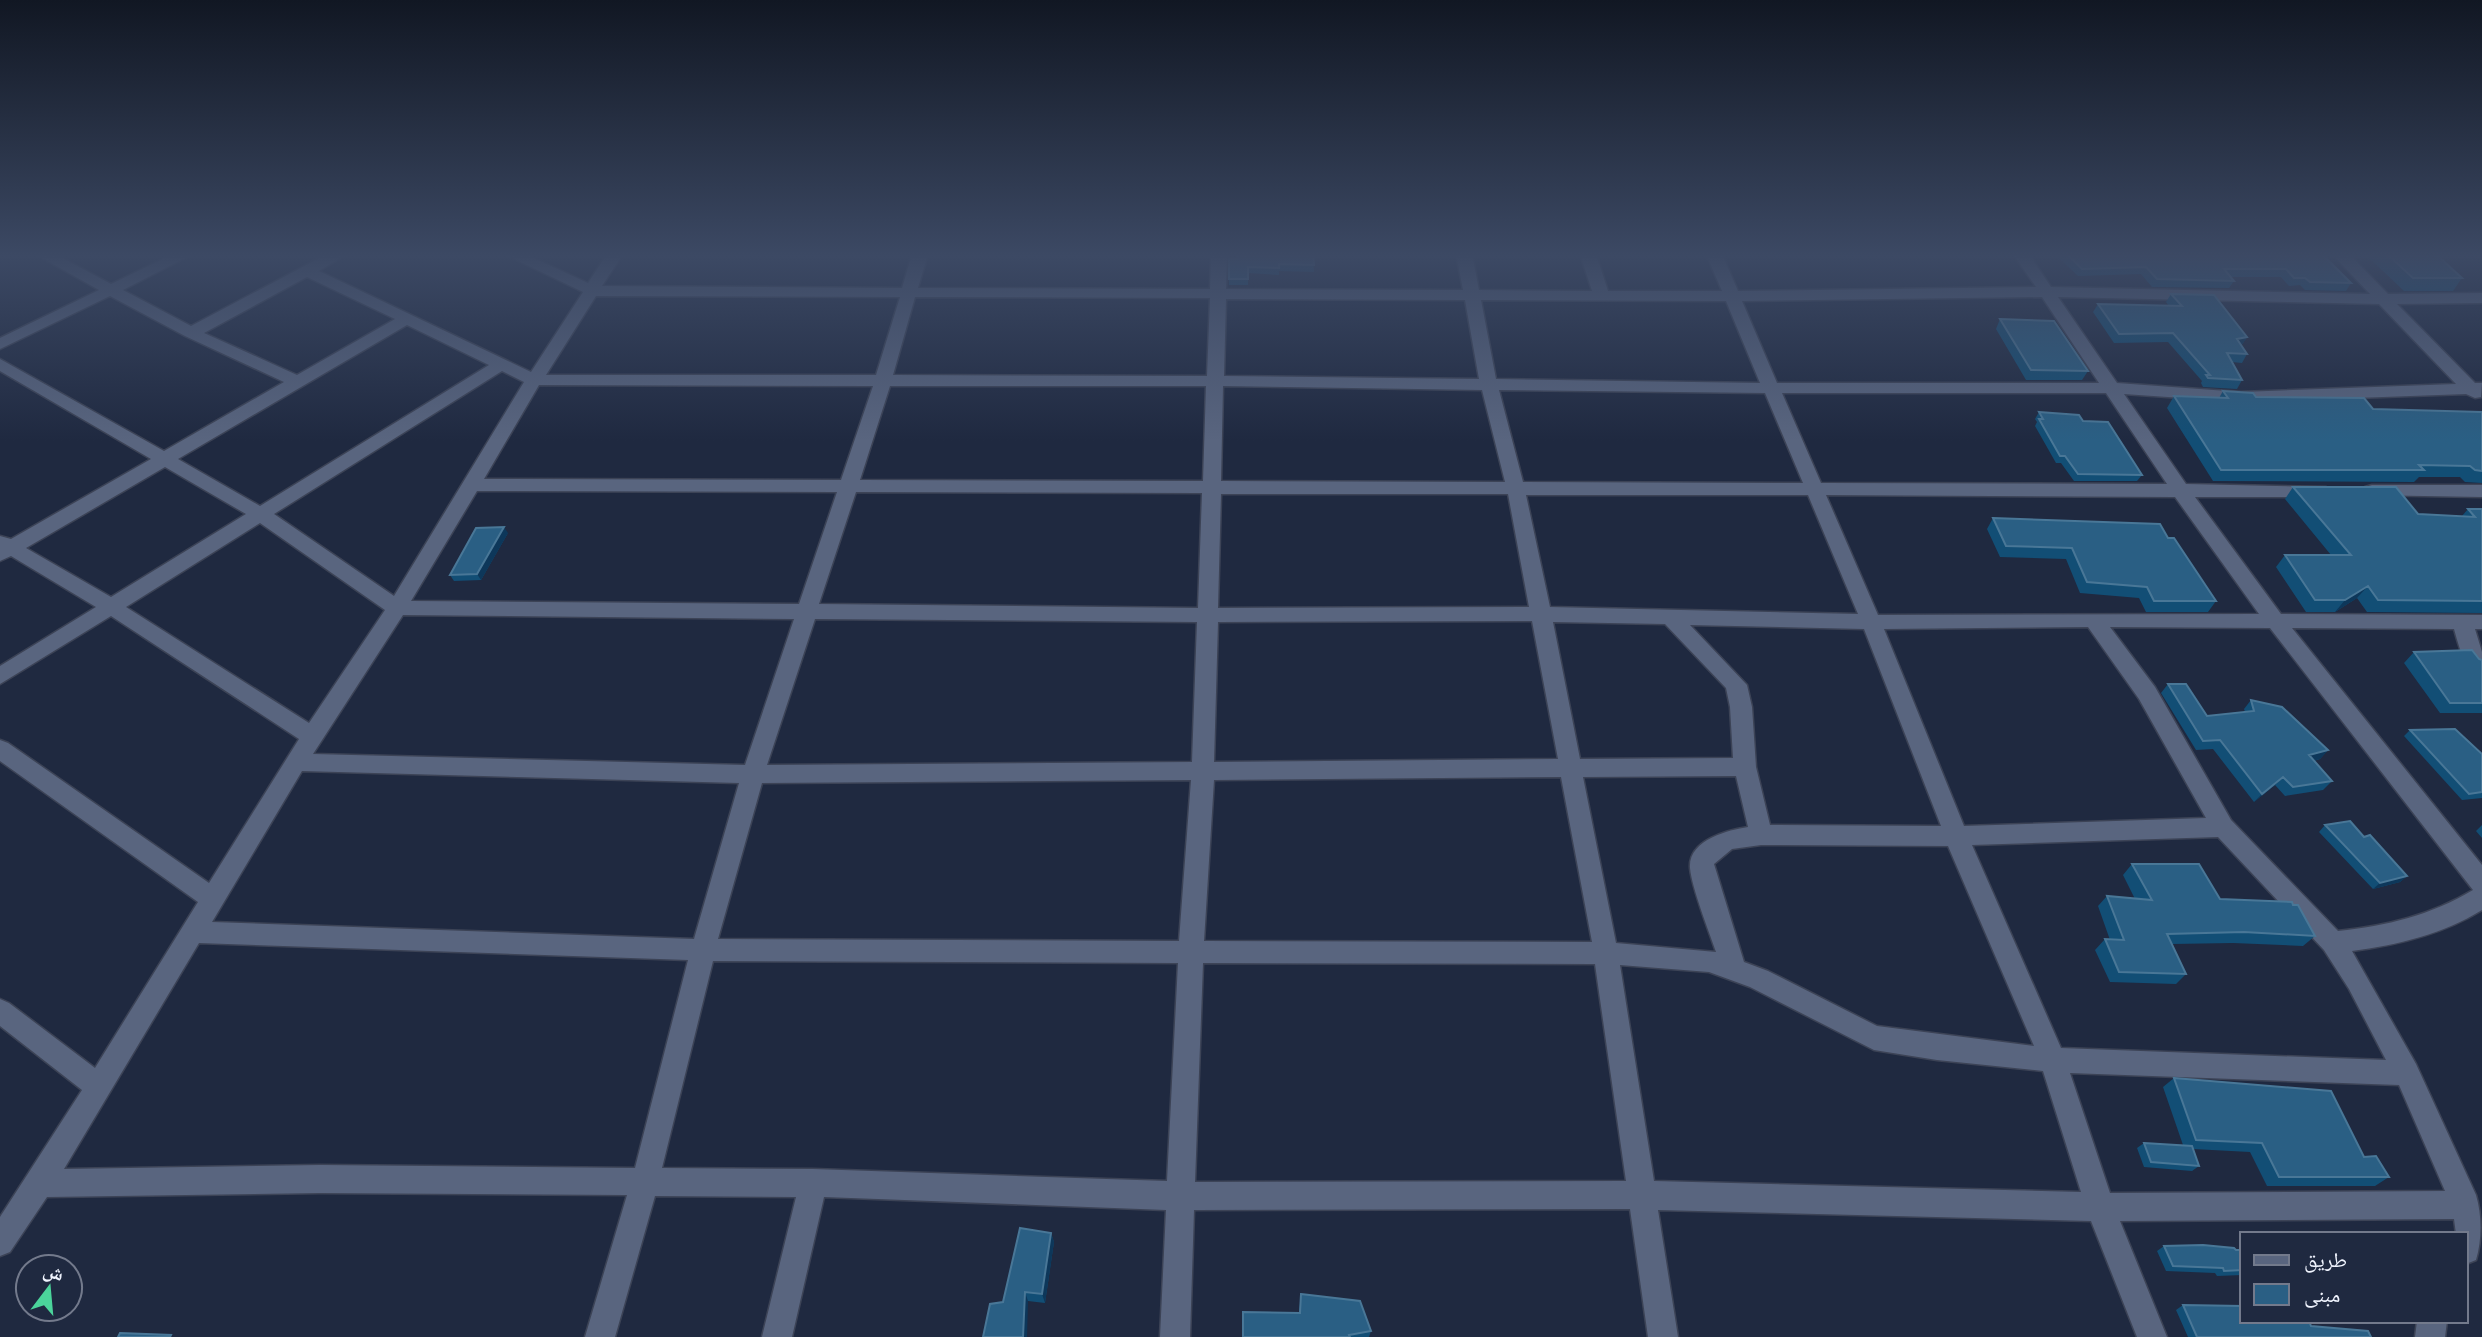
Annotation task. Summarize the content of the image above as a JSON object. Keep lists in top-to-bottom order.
{
  "legend": ["طريق", "مبنى"],
  "north": "top"
}
